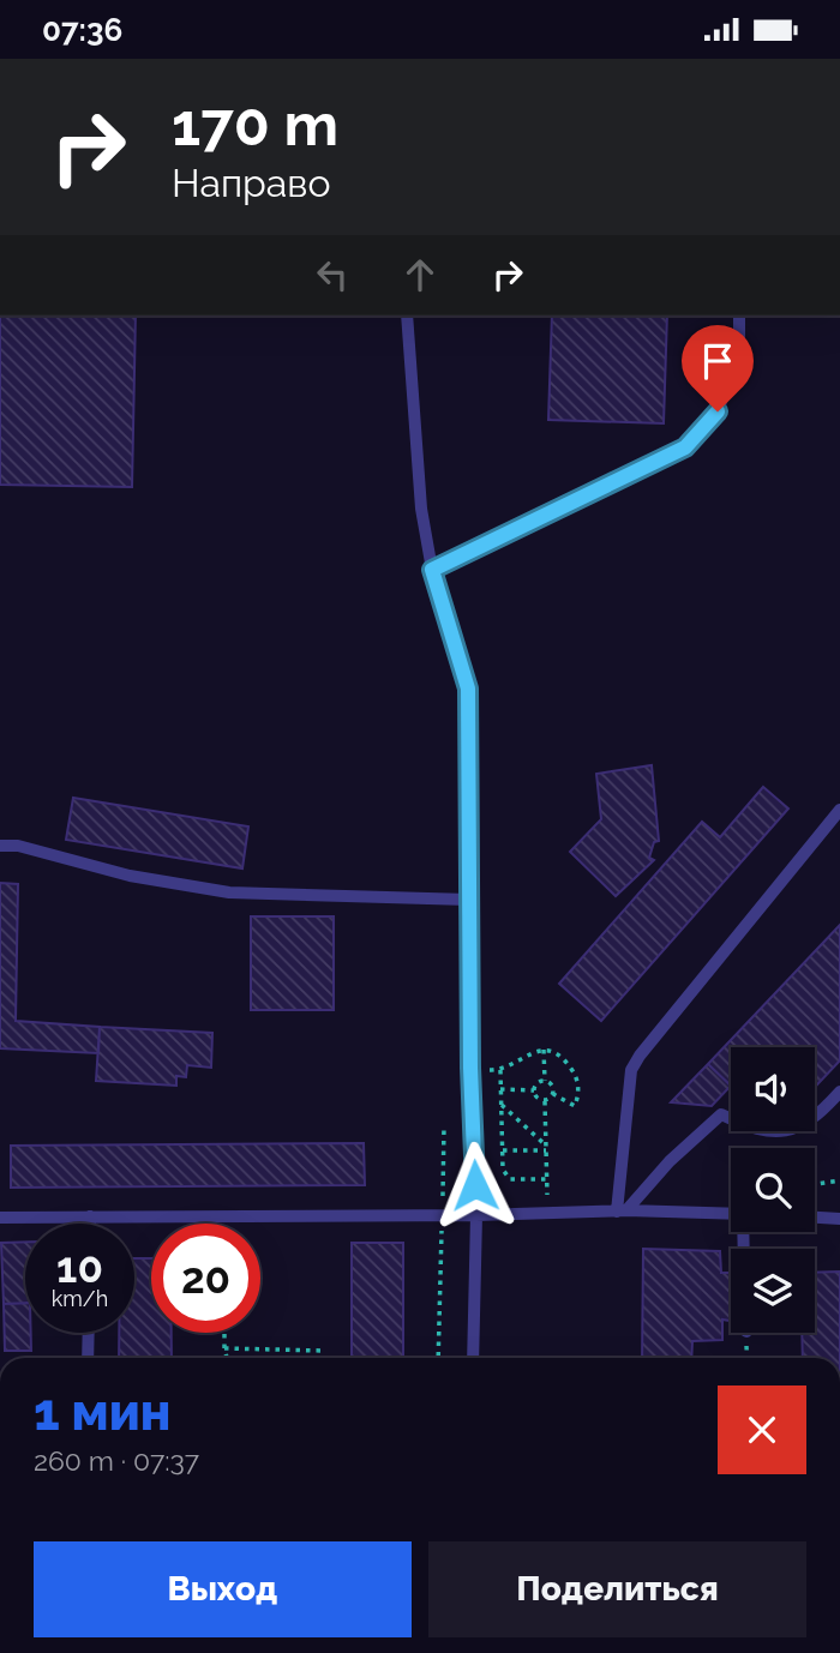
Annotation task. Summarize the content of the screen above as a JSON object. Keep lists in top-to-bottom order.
{
  "page": {
    "status": "07:36",
    "turn": ["170 m", "Направо"],
    "speed": "10 km/h",
    "limit": "20",
    "heading": ["1 мин", "260 m · 07:37"],
    "buttons": ["Выход", "Поделиться"]
  }
}
